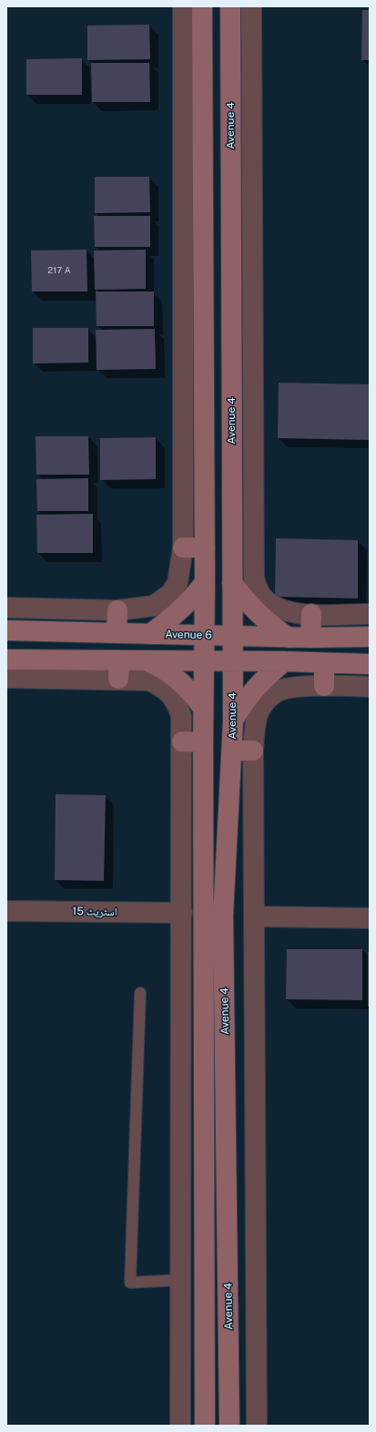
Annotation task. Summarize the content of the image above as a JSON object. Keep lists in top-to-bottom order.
{
  "streets": {
    "main road": ["Avenue 4", "Avenue 6"],
    "street": ["اسٹریٹ 15"]
  },
  "crossings": [
    ["Avenue 4", "Avenue 6"]
  ],
  "house_numbers": ["217 A"]
}
